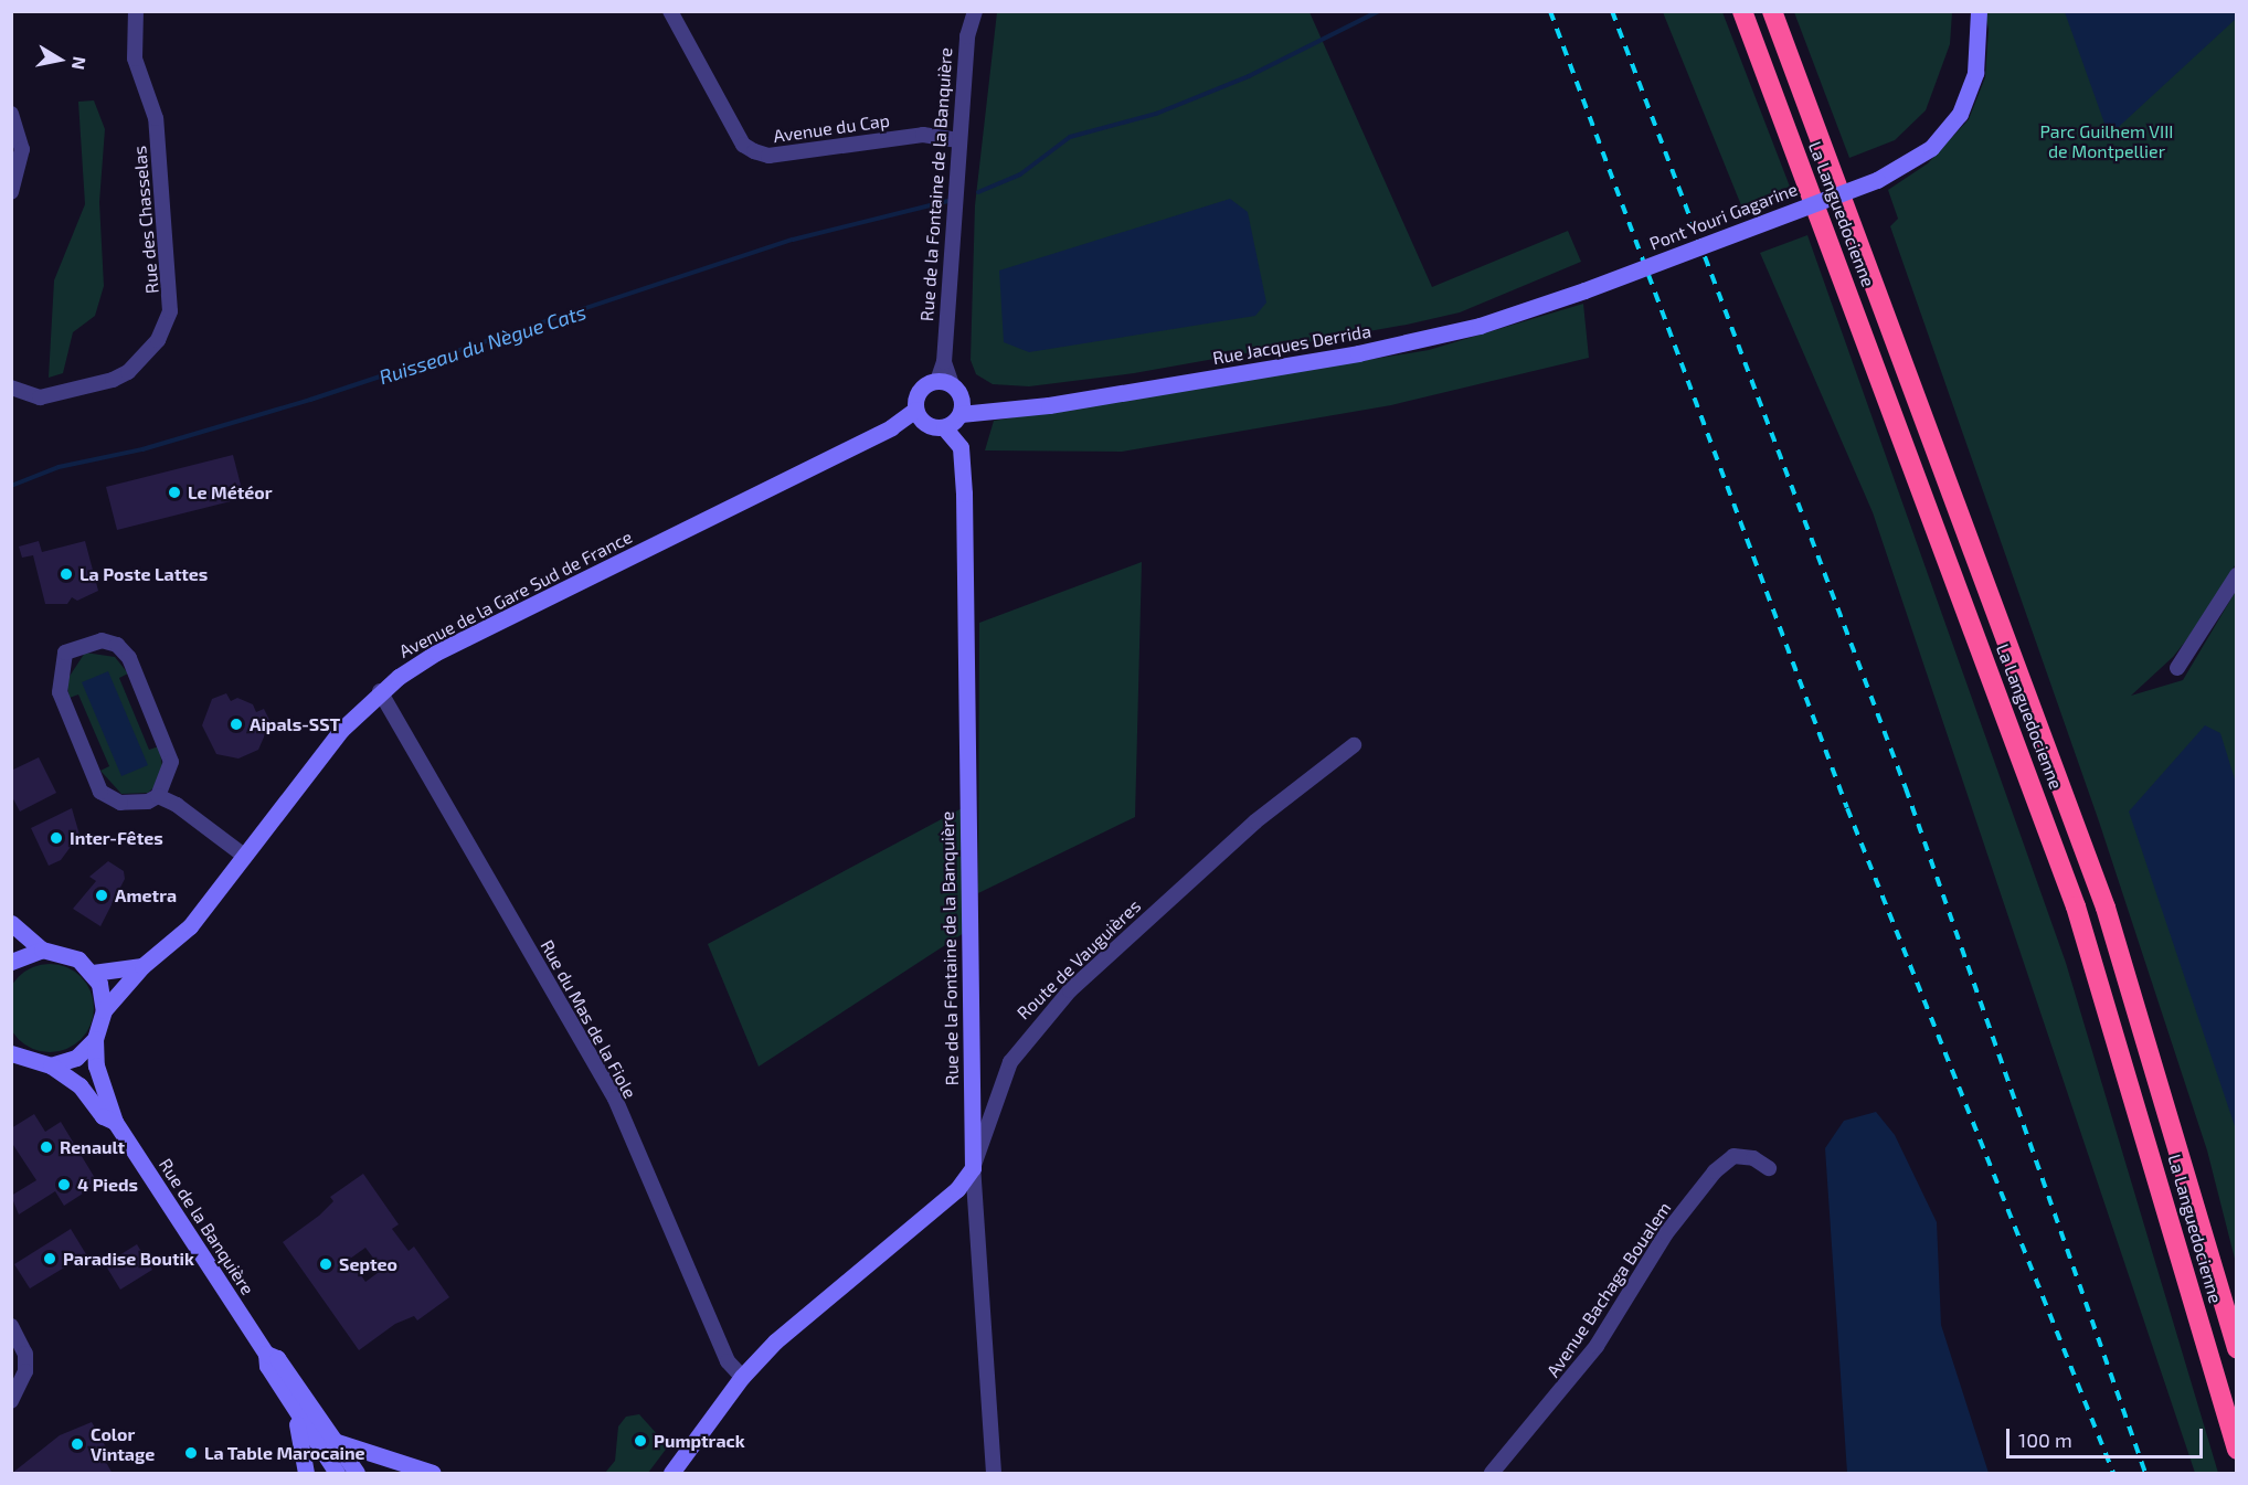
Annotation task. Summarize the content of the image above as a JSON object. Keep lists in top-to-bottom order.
{
  "streets": {
    "highway": ["La Languedocienne"],
    "street": [
      "Avenue du Cap",
      "Rue de la Fontaine de la Banquière",
      "Pont Youri Gagarine",
      "Rue des Chasselas",
      "Rue Jacques Derrida",
      "Avenue de la Gare Sud de France",
      "Route de Vauguières",
      "Rue du Mas de la Fiole",
      "Rue de la Banquière",
      "Avenue Bachaga Boualem"
    ]
  },
  "crossings": [
    ["Avenue du Cap", "Rue de la Fontaine de la Banquière"],
    ["Rue de la Fontaine de la Banquière", "Rue Jacques Derrida"],
    ["Rue de la Fontaine de la Banquière", "Route de Vauguières"],
    ["Pont Youri Gagarine", "Rue Jacques Derrida"],
    ["Avenue de la Gare Sud de France", "Rue du Mas de la Fiole"],
    ["Route de Vauguières", "Rue du Mas de la Fiole"]
  ],
  "water": ["Ruisseau du Nègue Cats"],
  "parks": ["Parc Guilhem VIII de Montpellier"],
  "places": [
    "Le Météor",
    "La Poste Lattes",
    "Aipals-SST",
    "Inter-Fêtes",
    "Ametra",
    "Renault",
    "4 Pieds",
    "Paradise Boutik",
    "Septeo",
    "Pumptrack",
    "Color Vintage",
    "La Table Marocaine"
  ],
  "scale_bar": "100 m",
  "north": "right"
}
